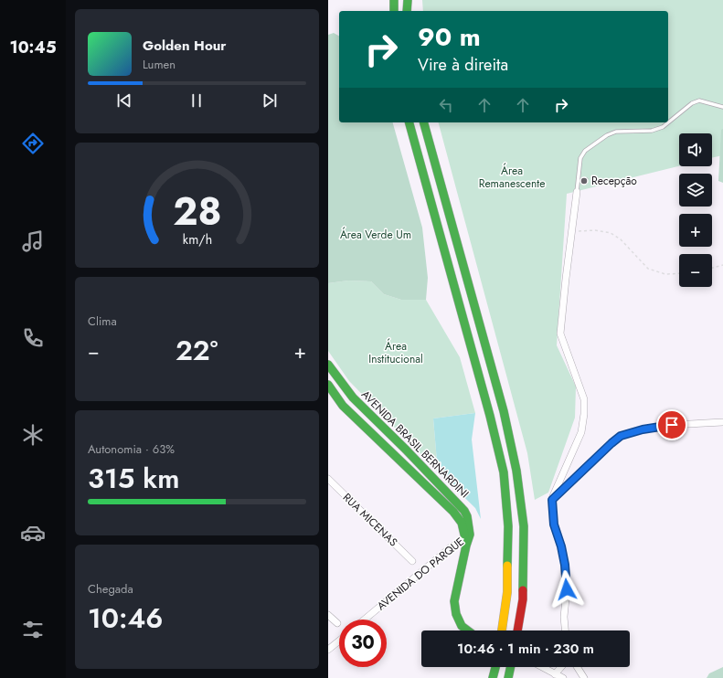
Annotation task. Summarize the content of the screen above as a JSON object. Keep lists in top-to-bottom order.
{
  "streets": {
    "main road": ["AVENIDA BRASIL BERNARDINI"],
    "street": ["RUA MICENAS", "AVENIDA DO PARQUE"]
  },
  "crossings": [
    ["AVENIDA BRASIL BERNARDINI", "AVENIDA DO PARQUE"]
  ],
  "parks": ["Área Remanescente", "Área Verde Um", "Área Institucional"],
  "places": ["Recepção"],
  "page": {
    "tabs": "10:45",
    "turn": ["90 m", "Vire à direita"],
    "song": ["Golden Hour", "Lumen"],
    "map_buttons": ["+", "−"],
    "tile": [
      "Clima",
      ["Autonomia · 63%", "315 km"],
      ["Chegada", "10:46"]
    ],
    "heat": ["−", "22°", "+"],
    "limit": "30",
    "trip": "10:46 · 1 min · 230 m",
    "gauge": ["28", "km/h"]
  }
}
